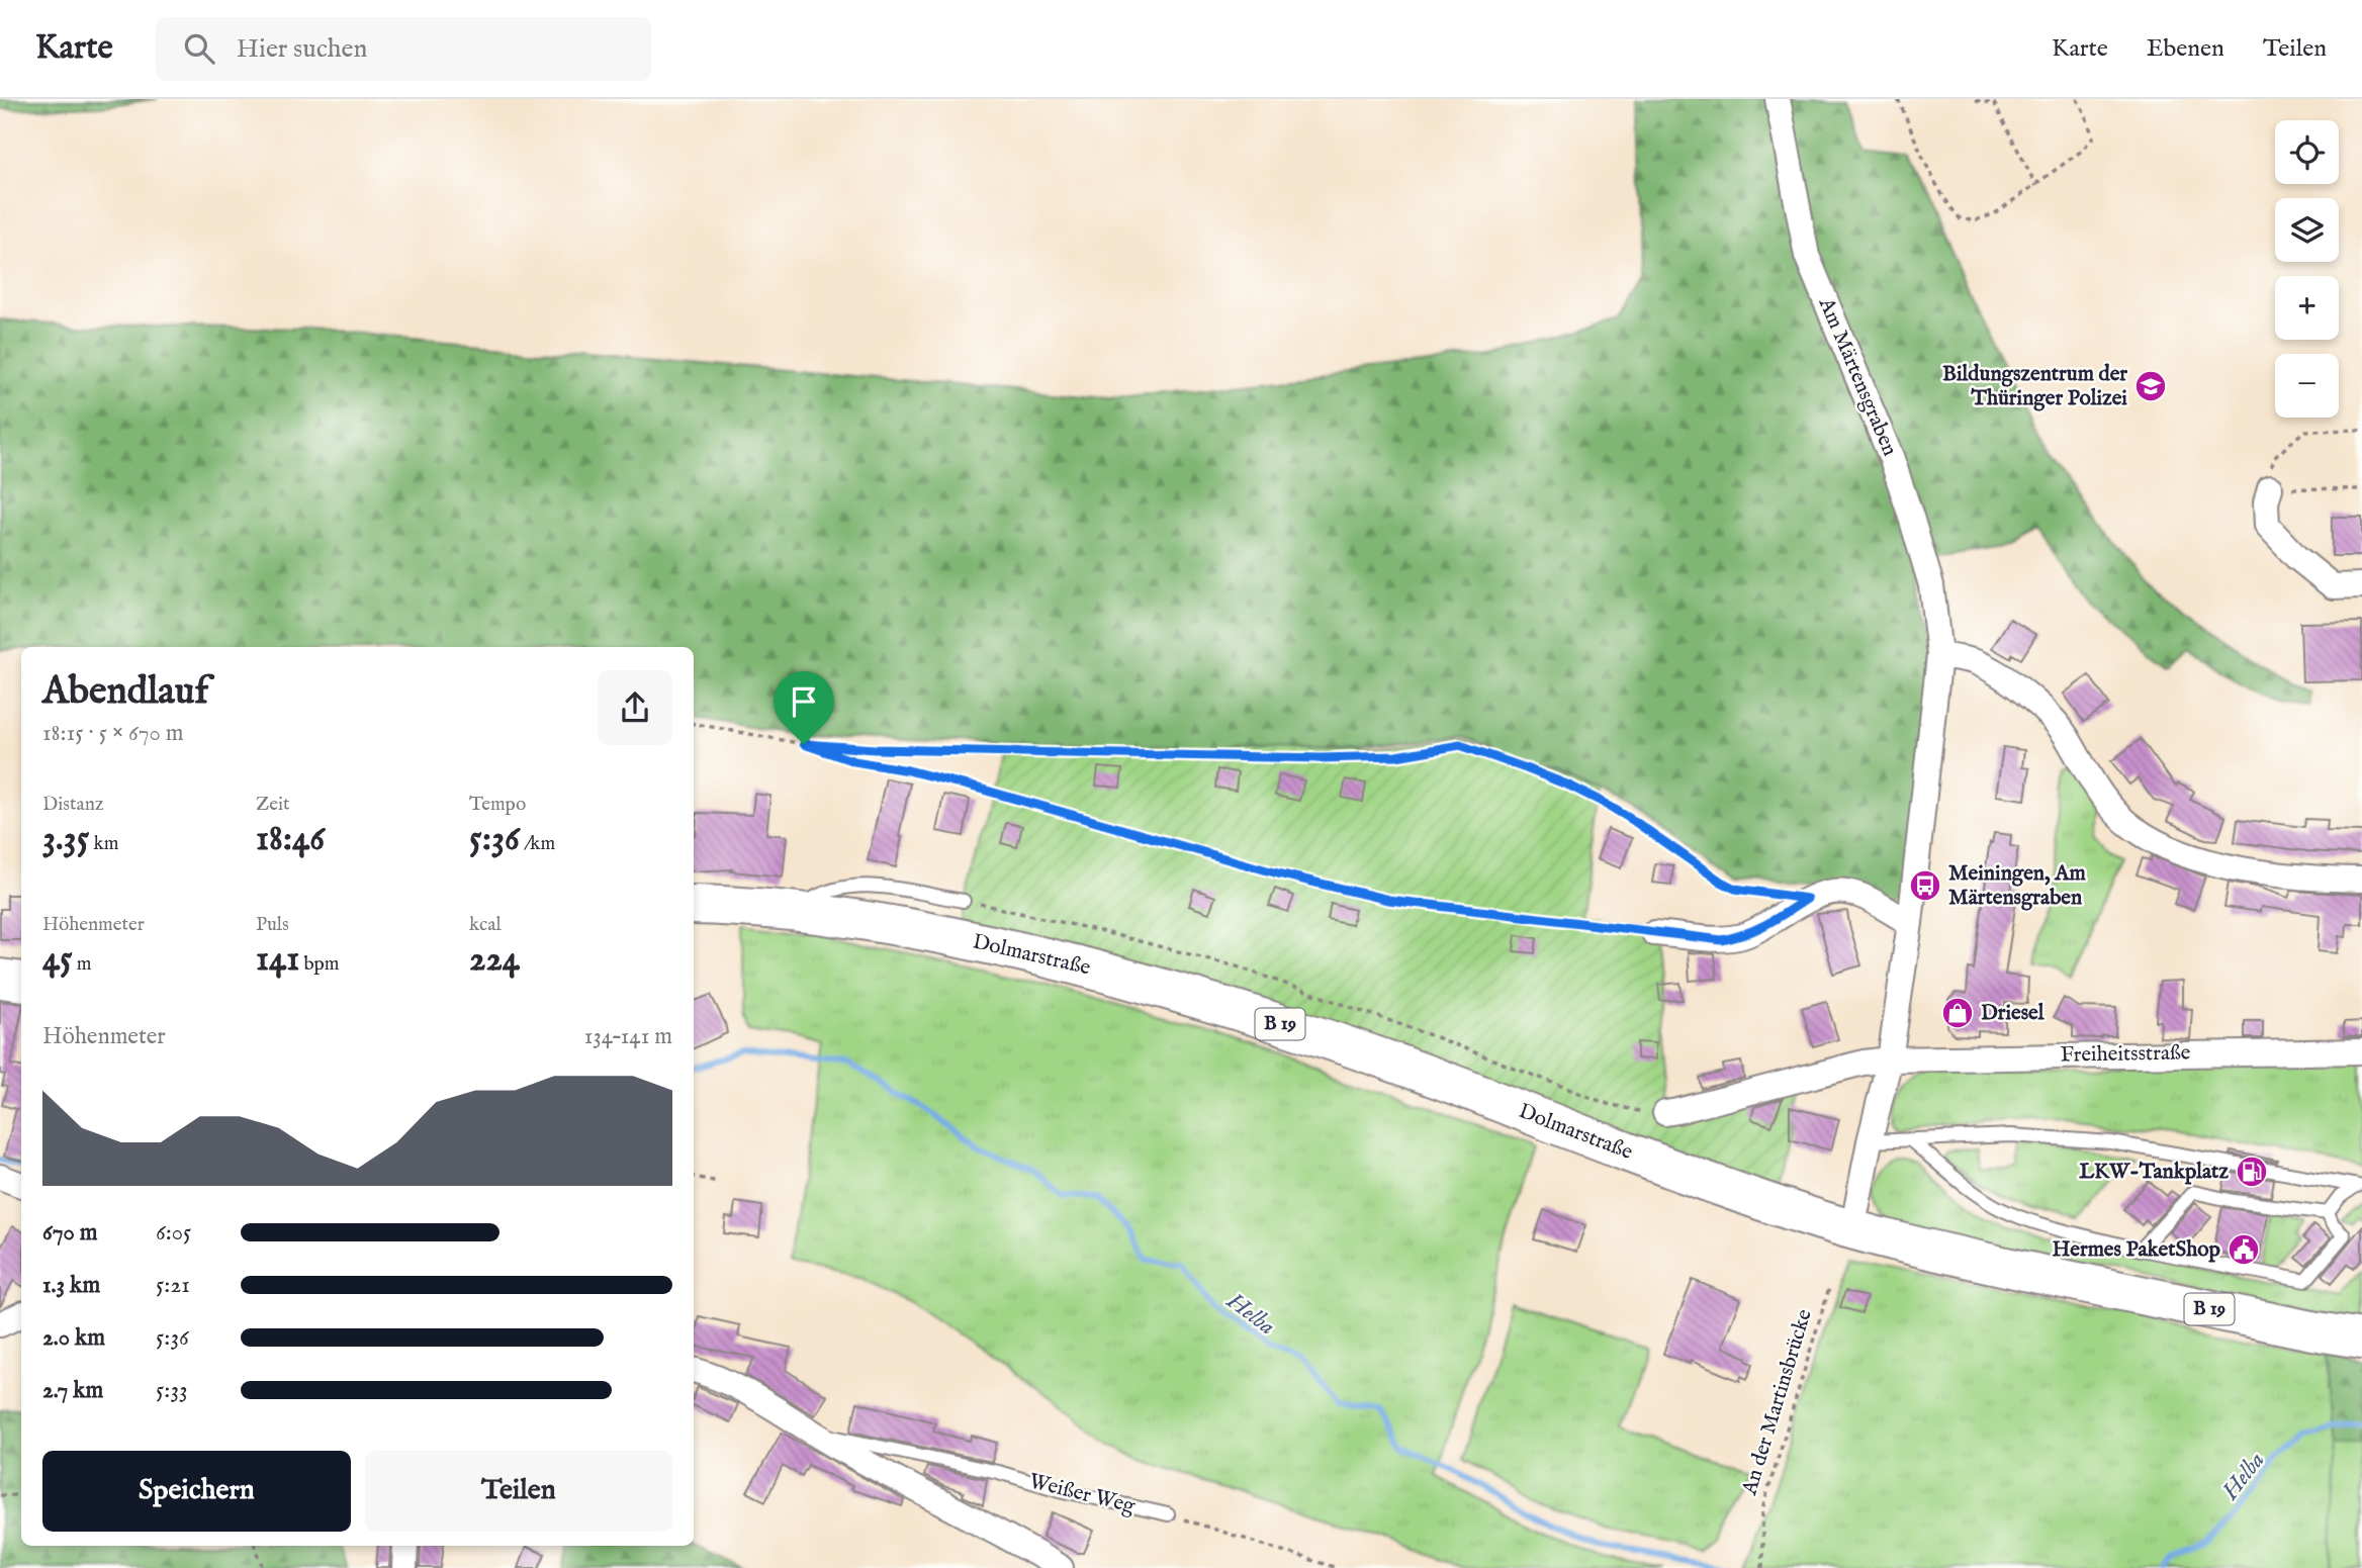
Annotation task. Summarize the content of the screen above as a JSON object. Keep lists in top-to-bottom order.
{
  "streets": {
    "main road": ["Dolmarstraße", "B 19"],
    "street": ["Am Märtensgraben", "Freiheitsstraße", "Weißer Weg"],
    "path": ["An der Martinsbrücke"]
  },
  "crossings": [
    ["Dolmarstraße", "Freiheitsstraße"]
  ],
  "water": ["Helba"],
  "places": {
    "school or university": ["Bildungszentrum der Thüringer Polizei"],
    "bus stop": ["Meiningen, Am Märtensgraben"],
    "shop": ["Driesel"],
    "fuel station": ["LKW-Tankplatz"],
    "public building": ["Hermes PaketShop"]
  },
  "page": {
    "header": "Karte",
    "search": "Hier suchen",
    "nav": ["Karte", "Ebenen", "Teilen"],
    "map_buttons": ["+", "−"],
    "heading": ["Abendlauf", "18:15 · 5 × 670 m"],
    "stats": [
      ["Distanz", "3.35 km"],
      ["Zeit", "18:46"],
      ["Tempo", "5:36 /km"],
      ["Höhenmeter", "45 m"],
      ["Puls", "141 bpm"],
      ["kcal", "224"]
    ],
    "chart": ["Höhenmeter", "134–141 m"],
    "list": [
      {
        "name": "670 m",
        "note": "6:05"
      },
      {
        "name": "1.3 km",
        "note": "5:21"
      },
      {
        "name": "2.0 km",
        "note": "5:36"
      },
      {
        "name": "2.7 km",
        "note": "5:33"
      }
    ],
    "buttons": ["Speichern", "Teilen"]
  }
}
